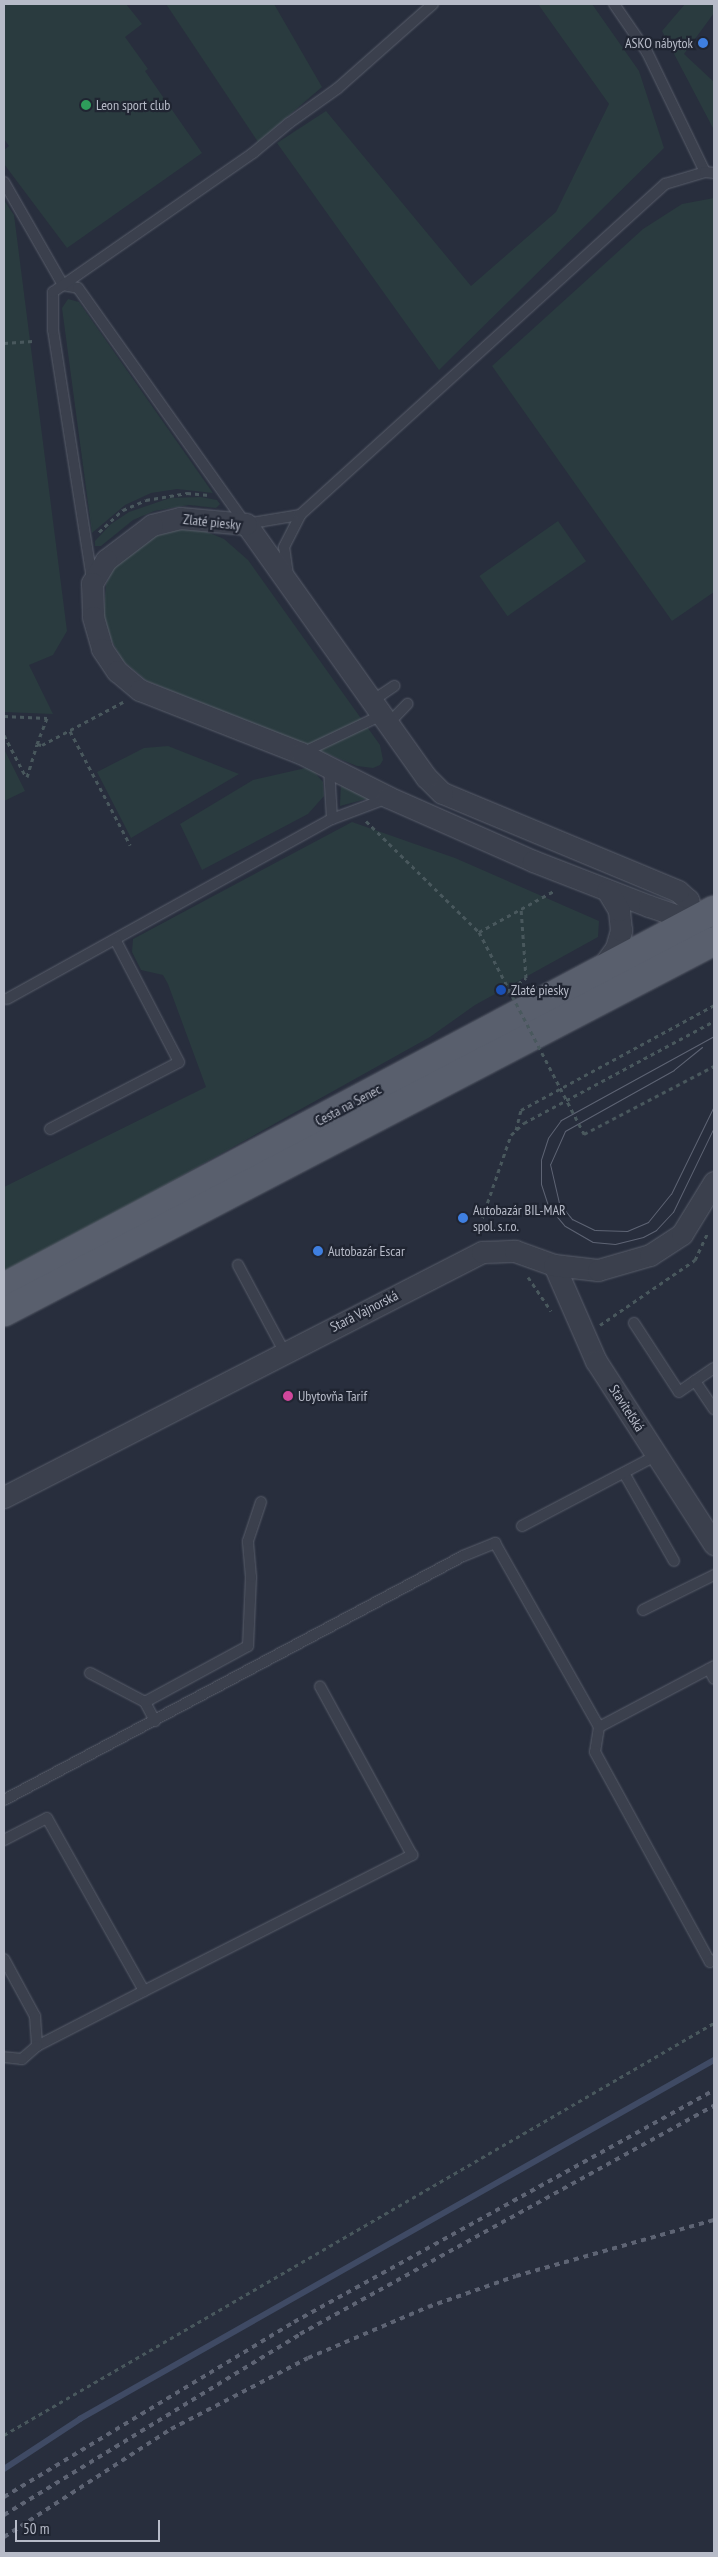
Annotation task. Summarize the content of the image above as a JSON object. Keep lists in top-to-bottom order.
{
  "streets": {
    "main road": ["Cesta na Senec"],
    "street": ["Zlaté piesky", "Stará Vajnorská", "Staviteľská"]
  },
  "crossings": [
    ["Zlaté piesky", "Cesta na Senec"],
    ["Stará Vajnorská", "Staviteľská"]
  ],
  "places": [
    "ASKO nábytok",
    "Leon sport club",
    "Zlaté piesky",
    "Autobazár BIL-MAR spol. s.r.o.",
    "Autobazár Escar",
    "Ubytovňa Tarif"
  ],
  "scale_bar": "50 m"
}
